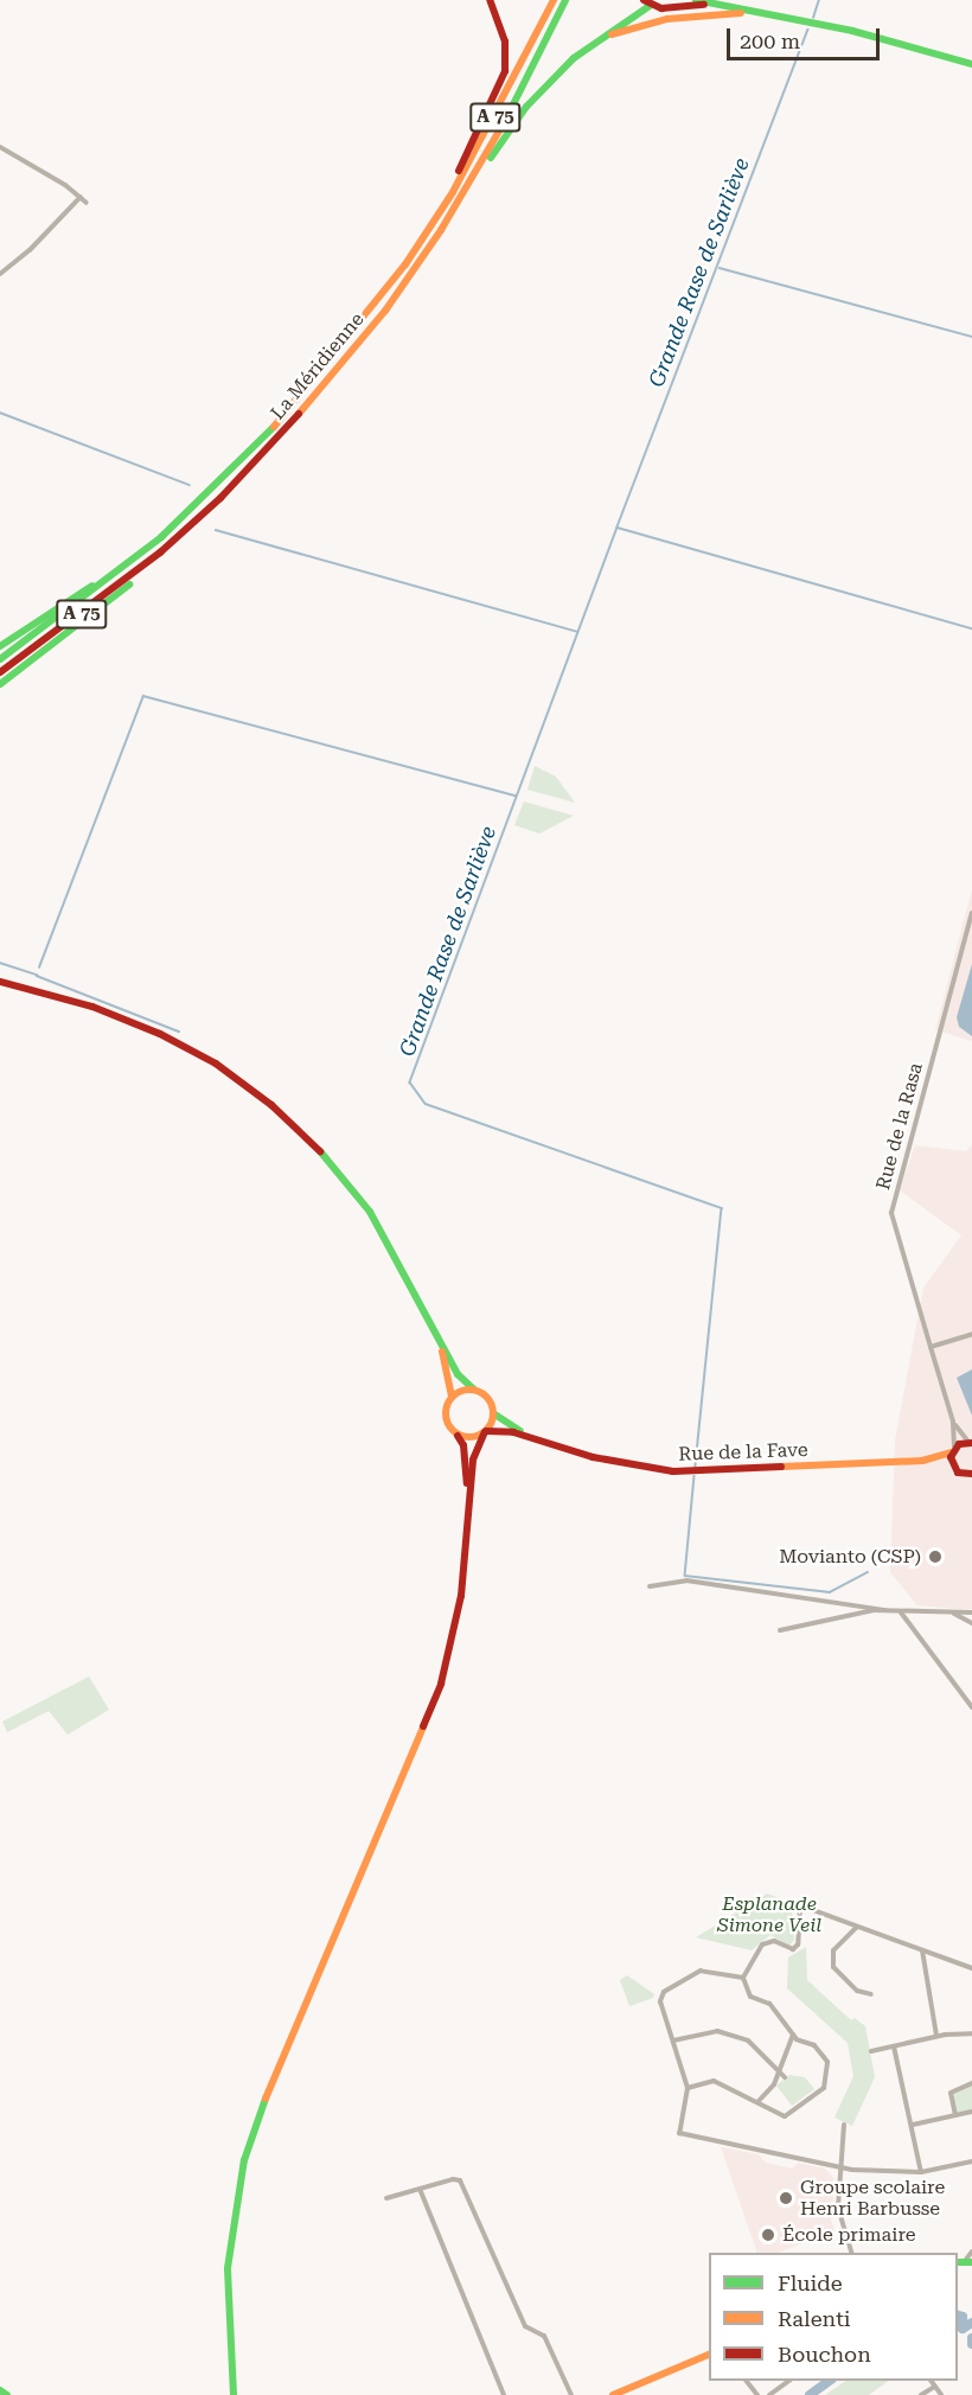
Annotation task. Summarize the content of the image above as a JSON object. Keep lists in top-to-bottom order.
{
  "streets": {
    "main road": ["A 75", "La Méridienne", "Rue de la Fave"],
    "street": ["Rue de la Rasa"]
  },
  "water": ["Grande Rase de Sarliève"],
  "parks": ["Esplanade Simone Veil"],
  "places": ["Movianto (CSP)", "Groupe scolaire Henri Barbusse", "École primaire"],
  "legend": ["Fluide", "Ralenti", "Bouchon"],
  "scale_bar": "200 m"
}
